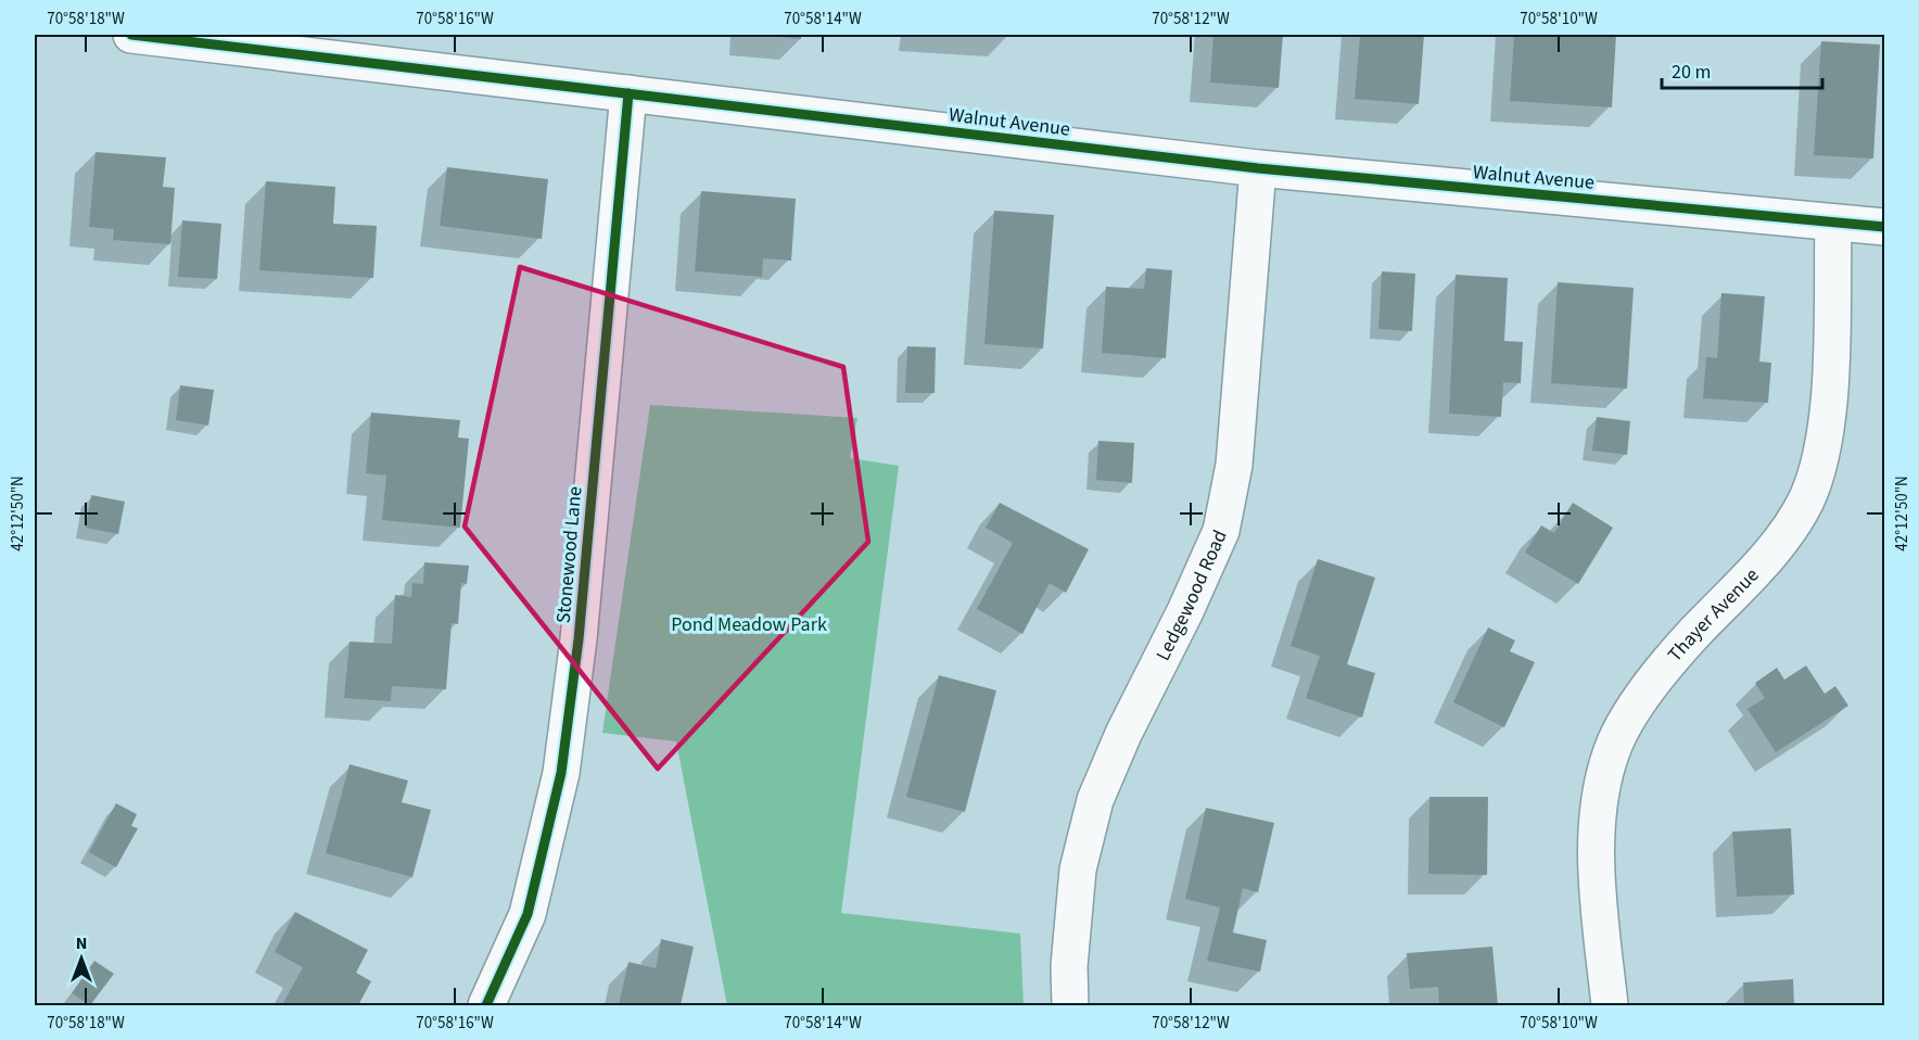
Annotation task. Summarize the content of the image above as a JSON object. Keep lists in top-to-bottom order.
{
  "streets": {
    "street": [
      "Walnut Avenue",
      "Stonewood Lane",
      "Ledgewood Road",
      "Thayer Avenue"
    ]
  },
  "crossings": [
    ["Walnut Avenue", "Stonewood Lane"],
    ["Walnut Avenue", "Ledgewood Road"],
    ["Walnut Avenue", "Thayer Avenue"]
  ],
  "parks": ["Pond Meadow Park"],
  "scale_bar": "20 m",
  "north": "top",
  "coordinates": [
    "70°58'18\"W",
    "70°58'16\"W",
    "70°58'14\"W",
    "70°58'12\"W",
    "70°58'10\"W",
    "42°12'50\"N"
  ]
}
